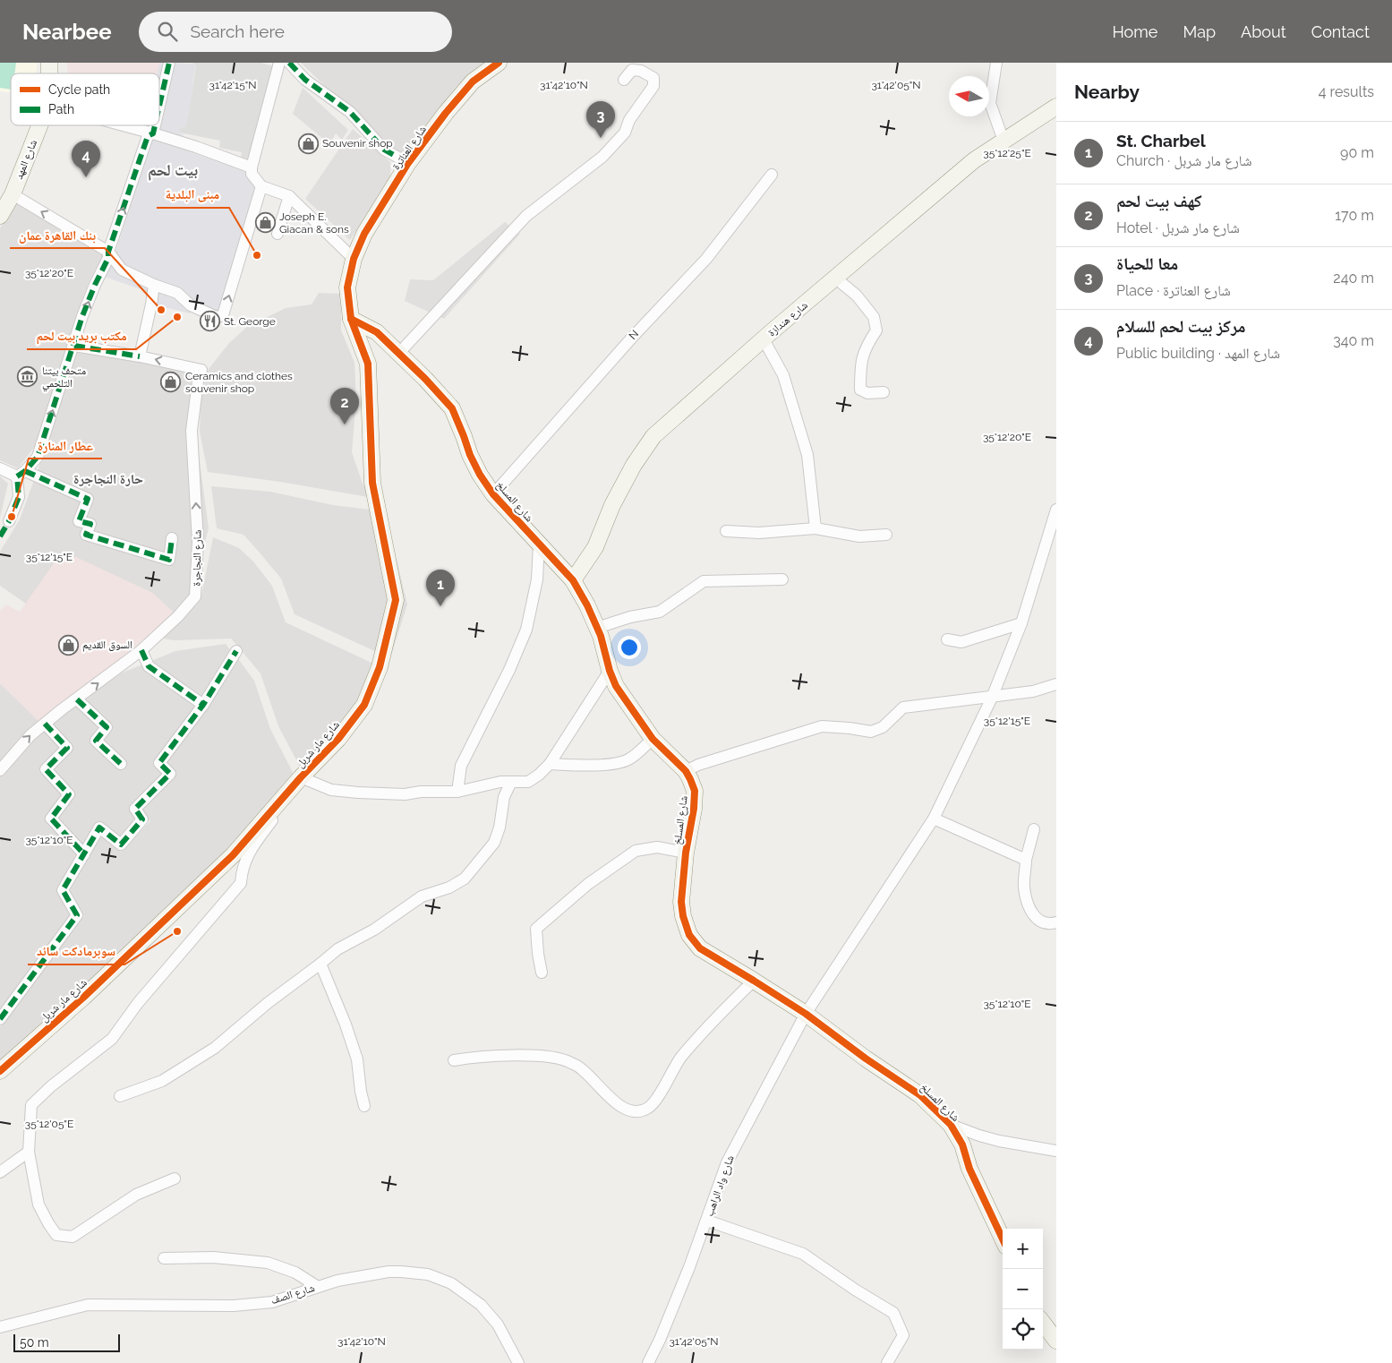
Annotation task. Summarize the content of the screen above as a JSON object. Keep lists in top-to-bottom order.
{
  "streets": {
    "street": [
      "شارع العناترة",
      "شارع المهد",
      "شارع هندازة",
      "N",
      "شارع المسلخ",
      "شارع النجاجرة",
      "شارع مار شربل",
      "شارع واد الراهب",
      "شارع الصف"
    ]
  },
  "crossings": [
    ["شارع العناترة", "شارع المسلخ"],
    ["شارع العناترة", "شارع مار شربل"],
    ["شارع هندازة", "شارع المسلخ"],
    ["N", "شارع المسلخ"],
    ["شارع المسلخ", "شارع مار شربل"],
    ["شارع المسلخ", "شارع واد الراهب"]
  ],
  "districts": ["بيت لحم", "حارة النجاجرة"],
  "places": {
    "shop": [
      "Souvenir shop",
      "Joseph E. Giacan & sons",
      "Ceramics and clothes souvenir shop",
      "السوق القديم"
    ],
    "other": [
      "مبنى البلدية",
      "بنك القاهرة عمان",
      "مكتب بريد بيت لحم",
      "عطار المنارة",
      "سوبرمادكت سائد"
    ],
    "restaurant": ["St. George"],
    "museum": ["متحف بيتنا التلحمي"]
  },
  "legend": ["Cycle path", "Path"],
  "scale_bar": "50 m",
  "north": "left",
  "page": {
    "header": "Nearbee",
    "search": "Search here",
    "nav": [
      "Home",
      "Map",
      "About",
      "Contact"
    ],
    "heading": ["Nearby", "4 results"],
    "pins": [
      "3",
      "4",
      "2",
      "1"
    ],
    "list": [
      {
        "mark": "1",
        "name": "St. Charbel",
        "note": "Church · شارع مار شربل",
        "value": "90 m"
      },
      {
        "mark": "2",
        "name": "كهف بيت لحم",
        "note": "Hotel · شارع مار شربل",
        "value": "170 m"
      },
      {
        "mark": "3",
        "name": "معا للحياة",
        "note": "Place · شارع العناترة",
        "value": "240 m"
      },
      {
        "mark": "4",
        "name": "مركز بيت لحم للسلام",
        "note": "Public building · شارع المهد",
        "value": "340 m"
      }
    ],
    "map_buttons": ["+", "−"],
    "scale": "50 m"
  },
  "coordinates": [
    "31°42'15\"N",
    "31°42'10\"N",
    "31°42'05\"N",
    "35°12'25\"E",
    "35°12'20\"E",
    "35°12'15\"E",
    "35°12'10\"E",
    "35°12'05\"E"
  ]
}
